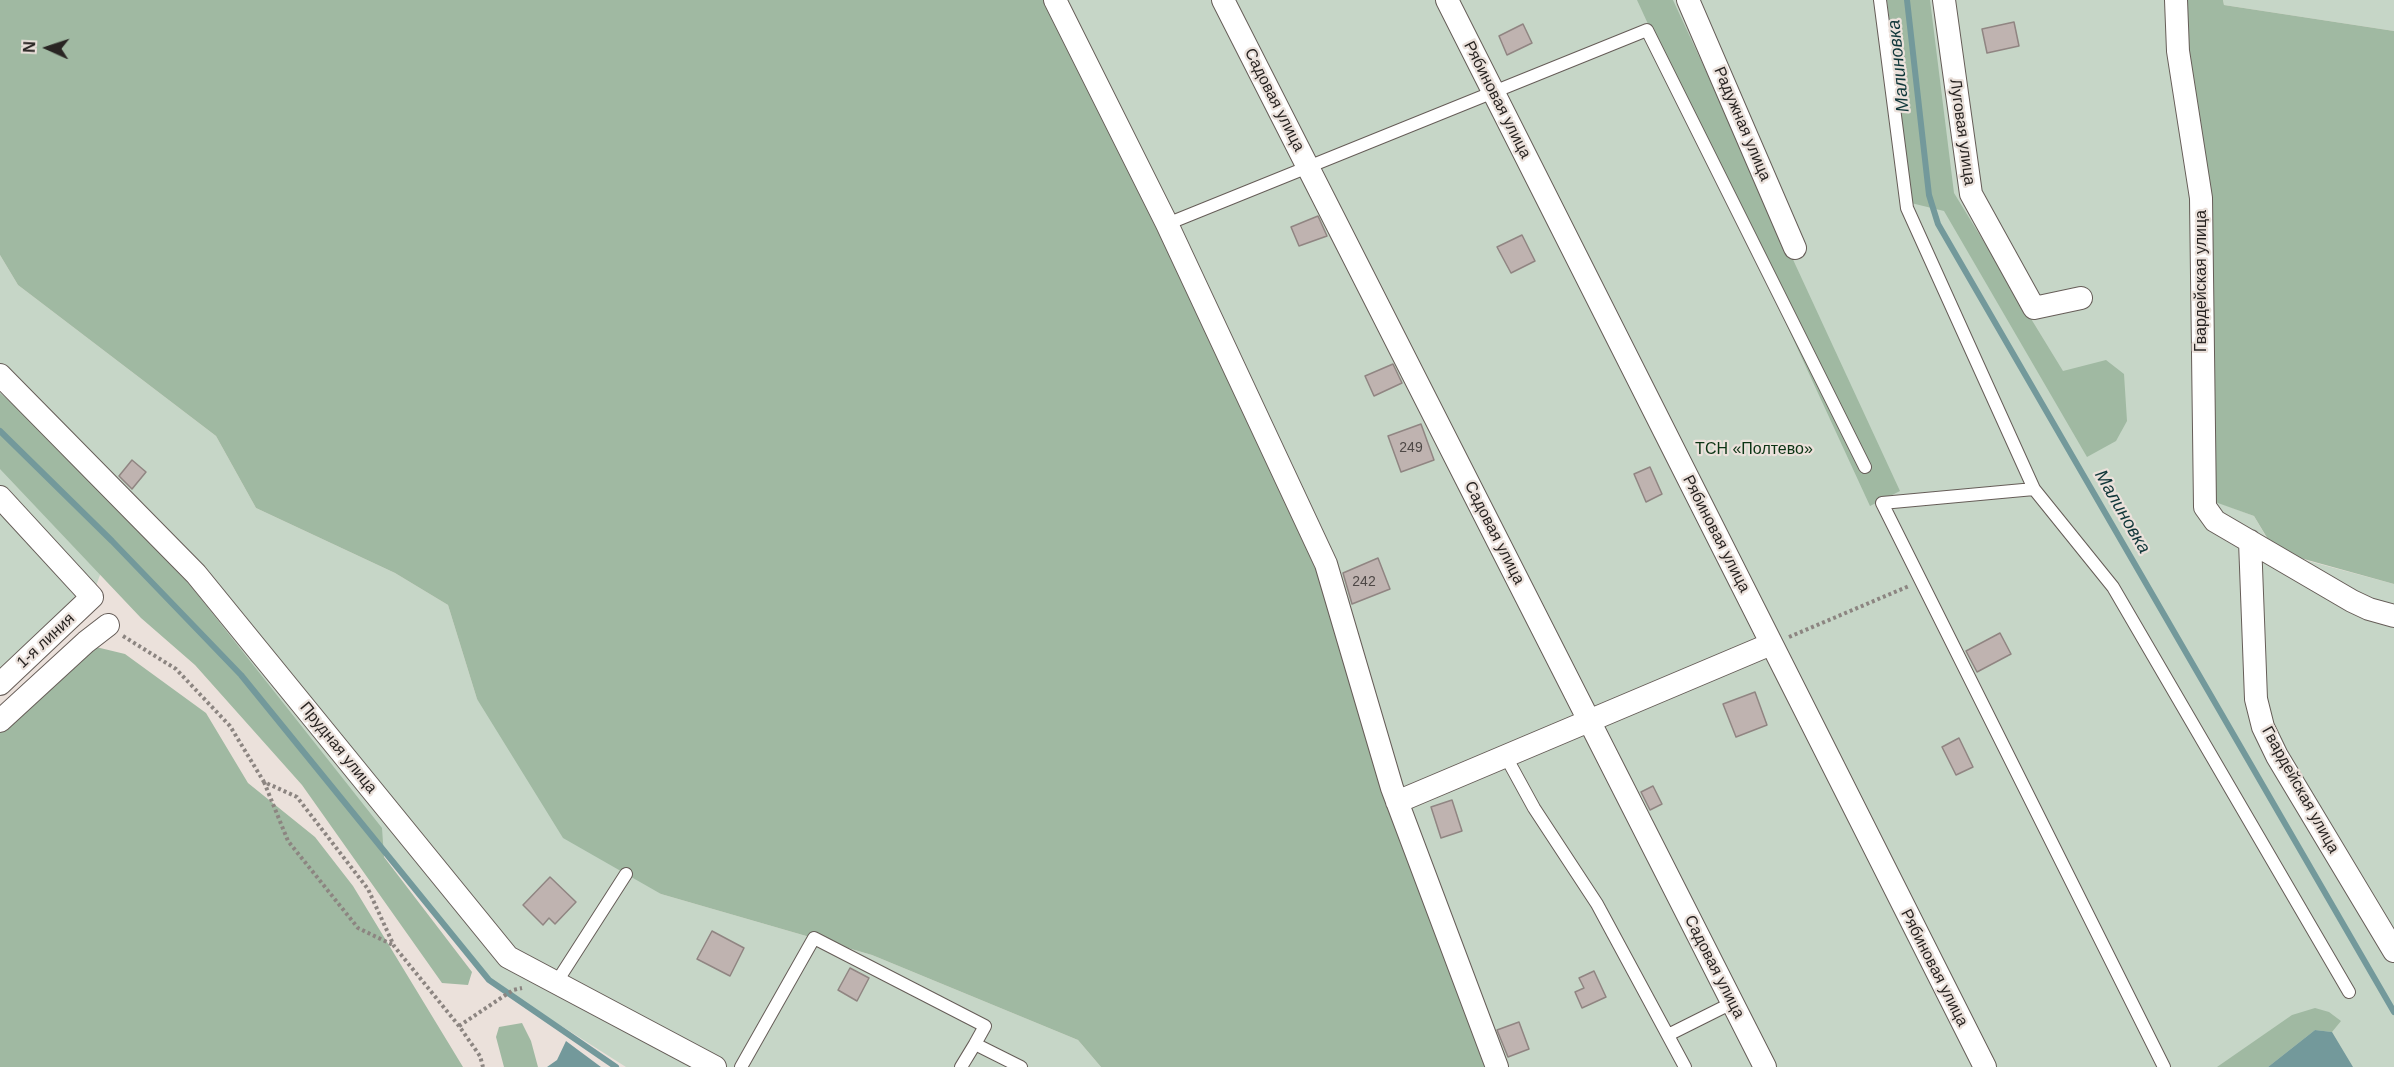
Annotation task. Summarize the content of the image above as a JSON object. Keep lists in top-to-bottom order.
{
  "streets": {
    "street": [
      "Садовая улица",
      "Рябиновая улица",
      "Радужная улица",
      "Луговая улица",
      "Гвардейская улица",
      "1-я линия",
      "Прудная улица"
    ]
  },
  "water": ["Малиновка"],
  "parks": ["ТСН «Полтево»"],
  "house_numbers": ["249", "242"],
  "north": "left"
}
